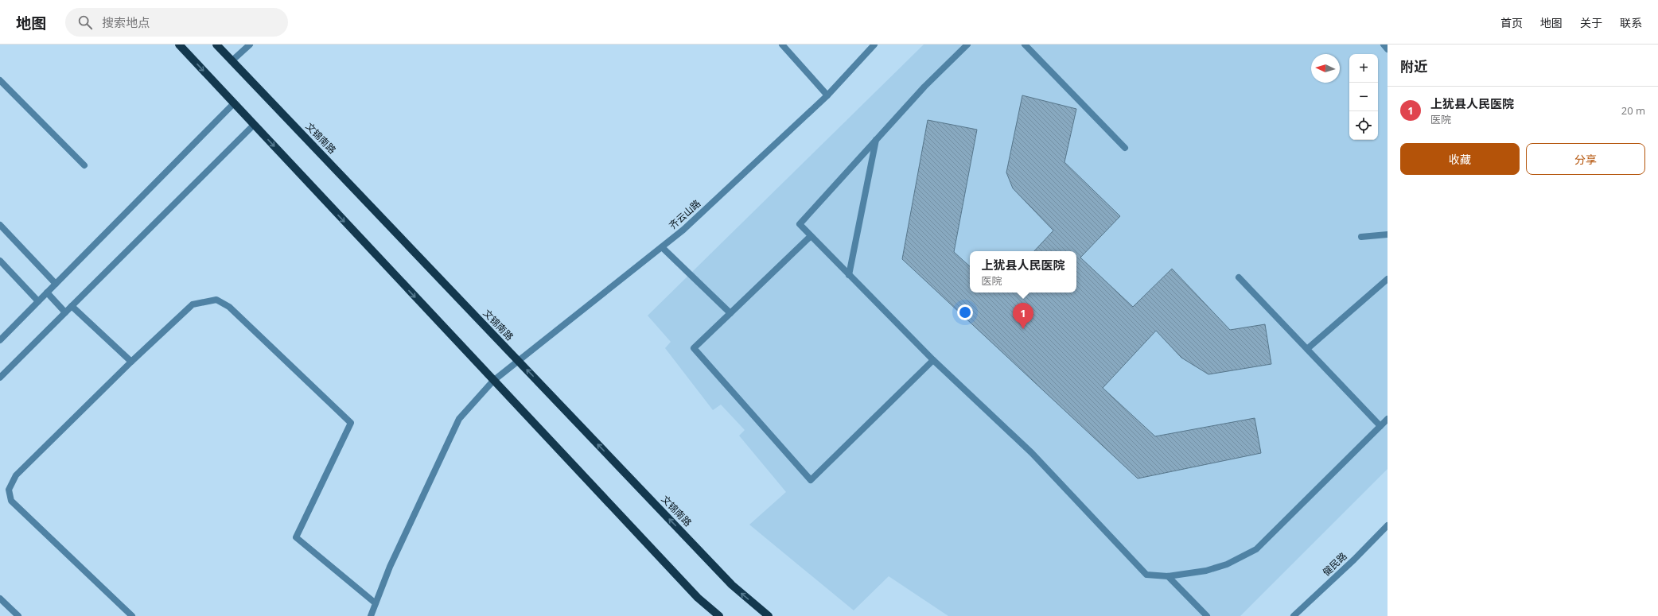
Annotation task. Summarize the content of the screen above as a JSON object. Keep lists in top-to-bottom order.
{
  "streets": {
    "main road": ["文锦南路"],
    "street": ["齐云山路", "健民路"]
  },
  "crossings": [
    ["文锦南路", "齐云山路"]
  ],
  "north": "left",
  "page": {
    "header": "地图",
    "search": "搜索地点",
    "nav": [
      "首页",
      "地图",
      "关于",
      "联系"
    ],
    "heading": "附近",
    "map_buttons": ["+", "−"],
    "list": [
      {
        "mark": "1",
        "name": "上犹县人民医院",
        "note": "医院",
        "value": "20 m"
      }
    ],
    "buttons": ["收藏", "分享"],
    "popup": ["上犹县人民医院", "医院"],
    "pins": "1"
  }
}
